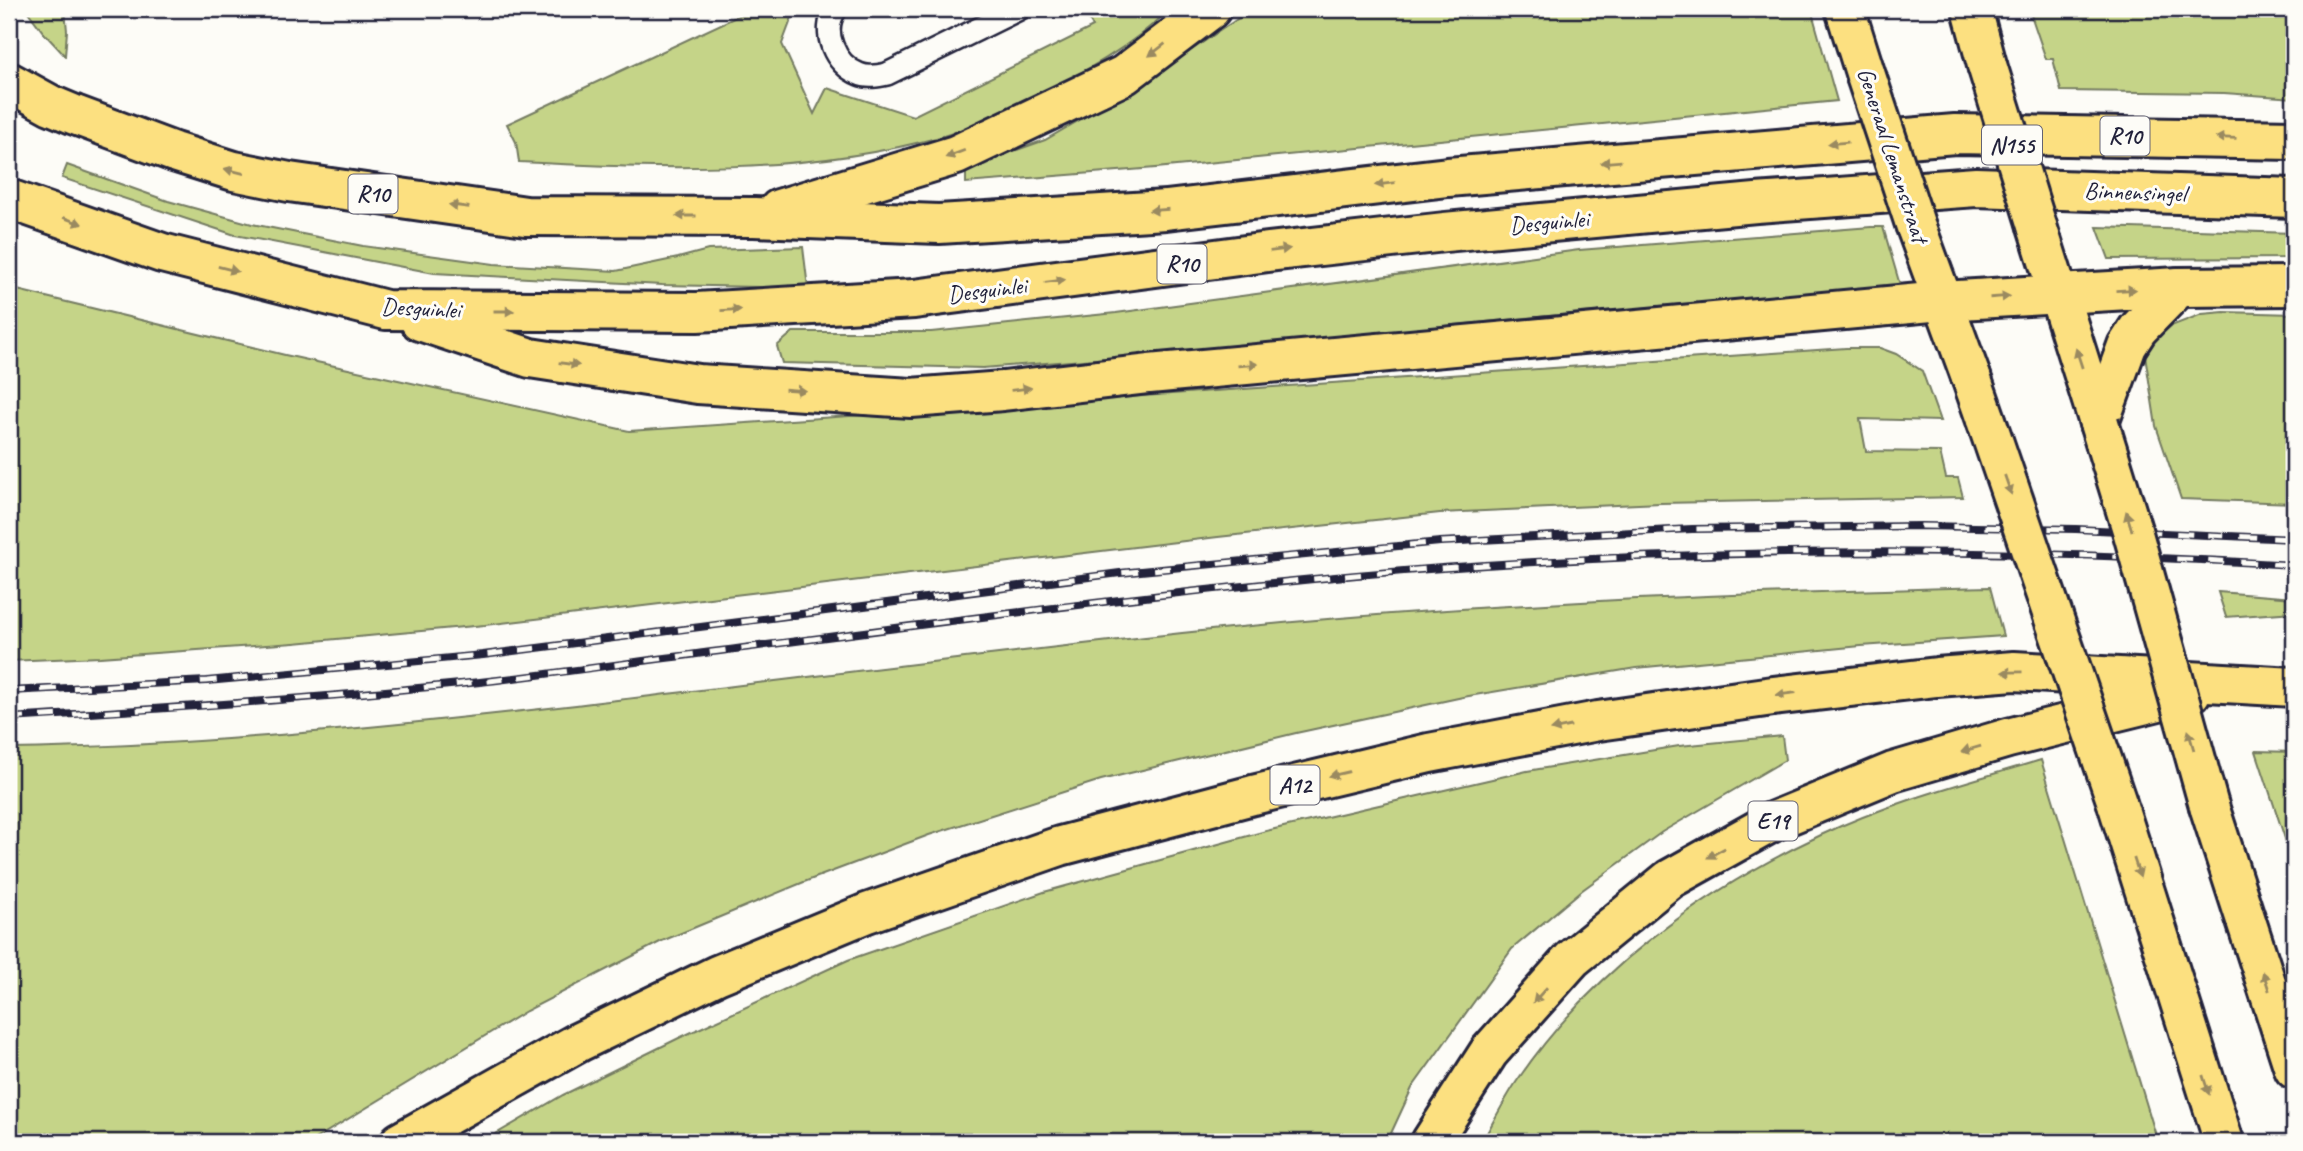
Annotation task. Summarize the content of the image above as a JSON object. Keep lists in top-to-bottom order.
{
  "streets": {
    "main road": [
      "R10",
      "N155",
      "Generaal Lemanstraat",
      "Binnensingel",
      "Desguinlei",
      "A12",
      "E19"
    ]
  },
  "crossings": [
    ["Binnensingel", "Desguinlei"],
    ["A12", "E19"]
  ]
}
